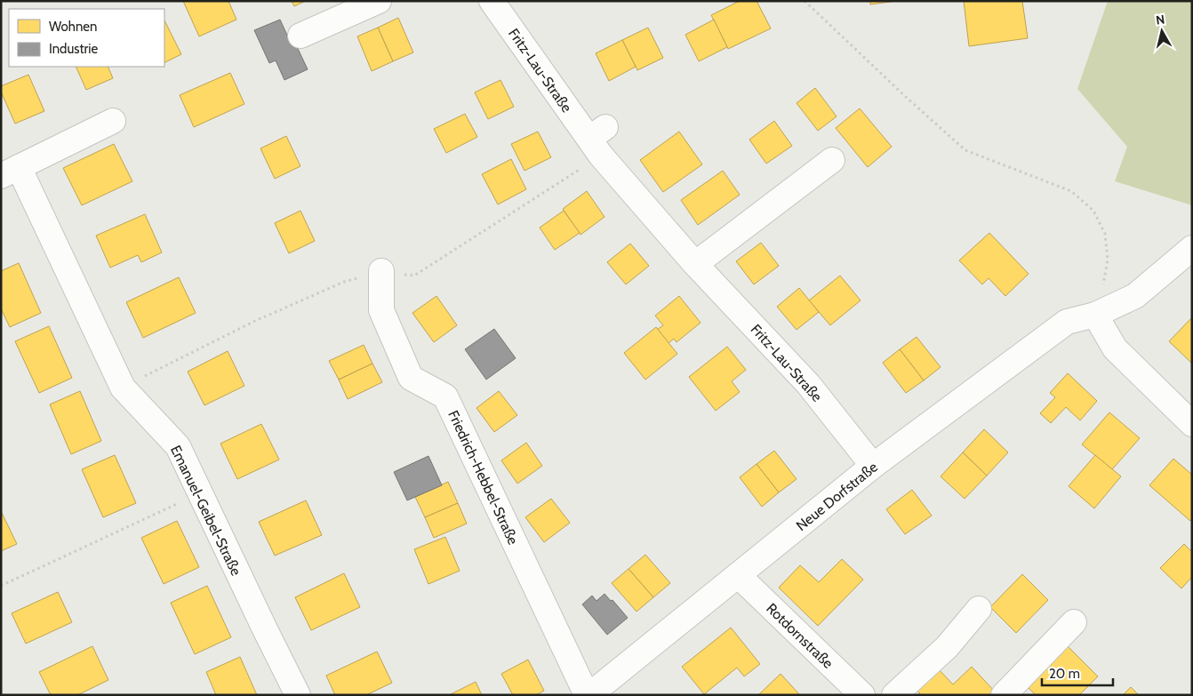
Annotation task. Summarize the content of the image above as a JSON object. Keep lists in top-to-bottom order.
{
  "streets": {
    "street": [
      "Fritz-Lau-Straße",
      "Friedrich-Hebbel-Straße",
      "Neue Dorfstraße",
      "Emanuel-Geibel-Straße",
      "Rotdornstraße"
    ]
  },
  "crossings": [
    ["Fritz-Lau-Straße", "Neue Dorfstraße"],
    ["Friedrich-Hebbel-Straße", "Neue Dorfstraße"],
    ["Neue Dorfstraße", "Rotdornstraße"]
  ],
  "legend": ["Wohnen", "Industrie"],
  "scale_bar": "20 m",
  "north": "top"
}
